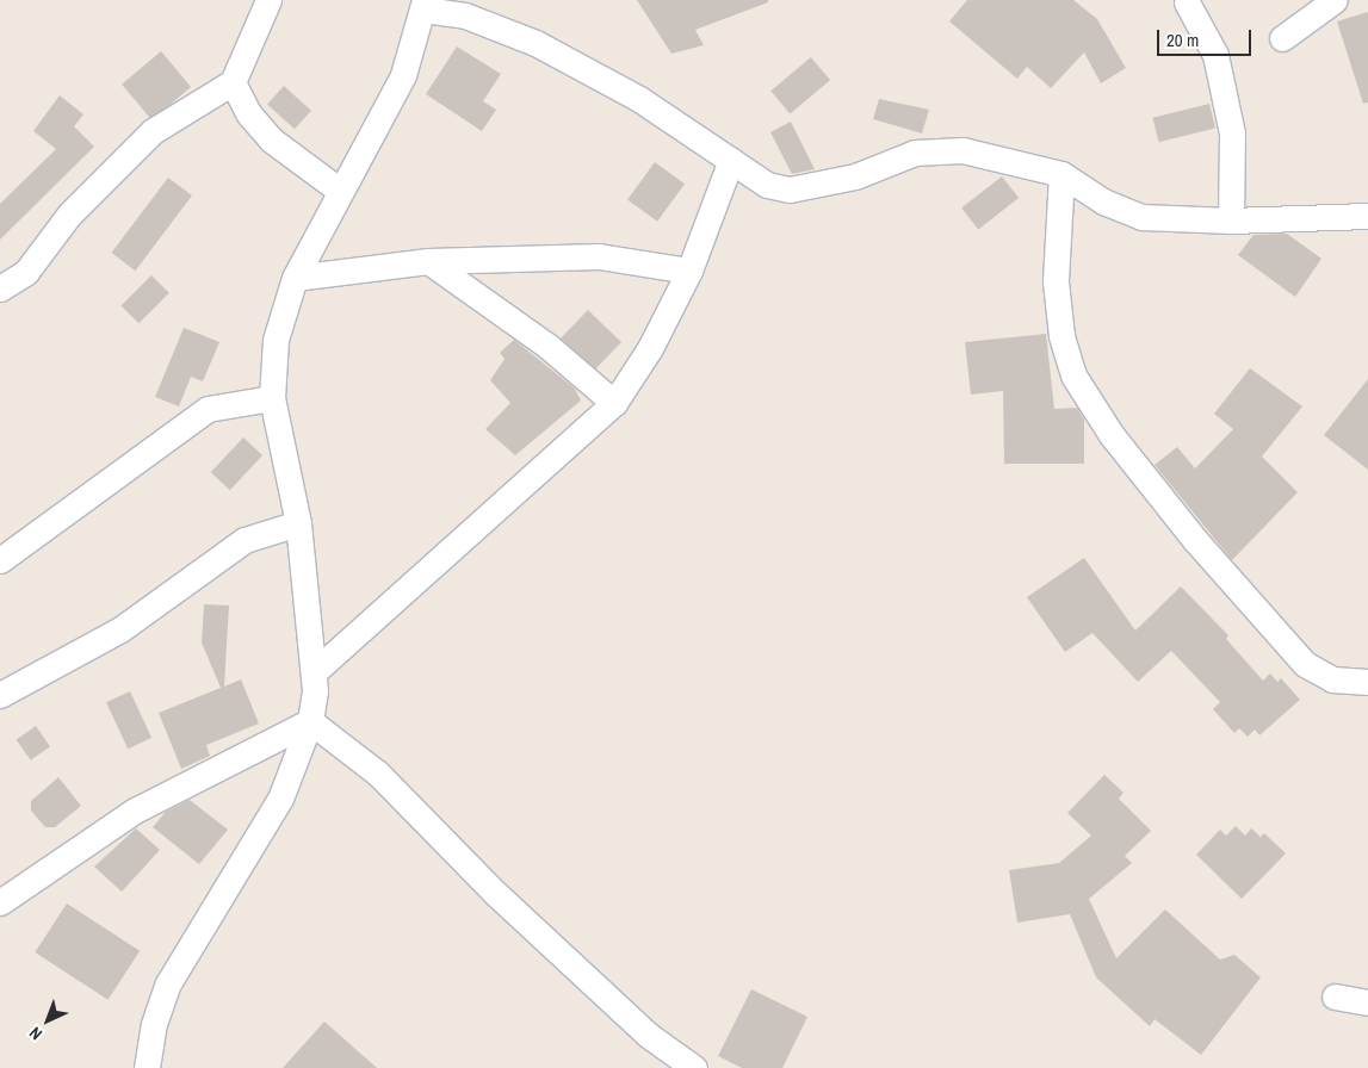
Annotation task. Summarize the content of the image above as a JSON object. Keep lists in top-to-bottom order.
{
  "scale_bar": "20 m",
  "north": "bottom left"
}
